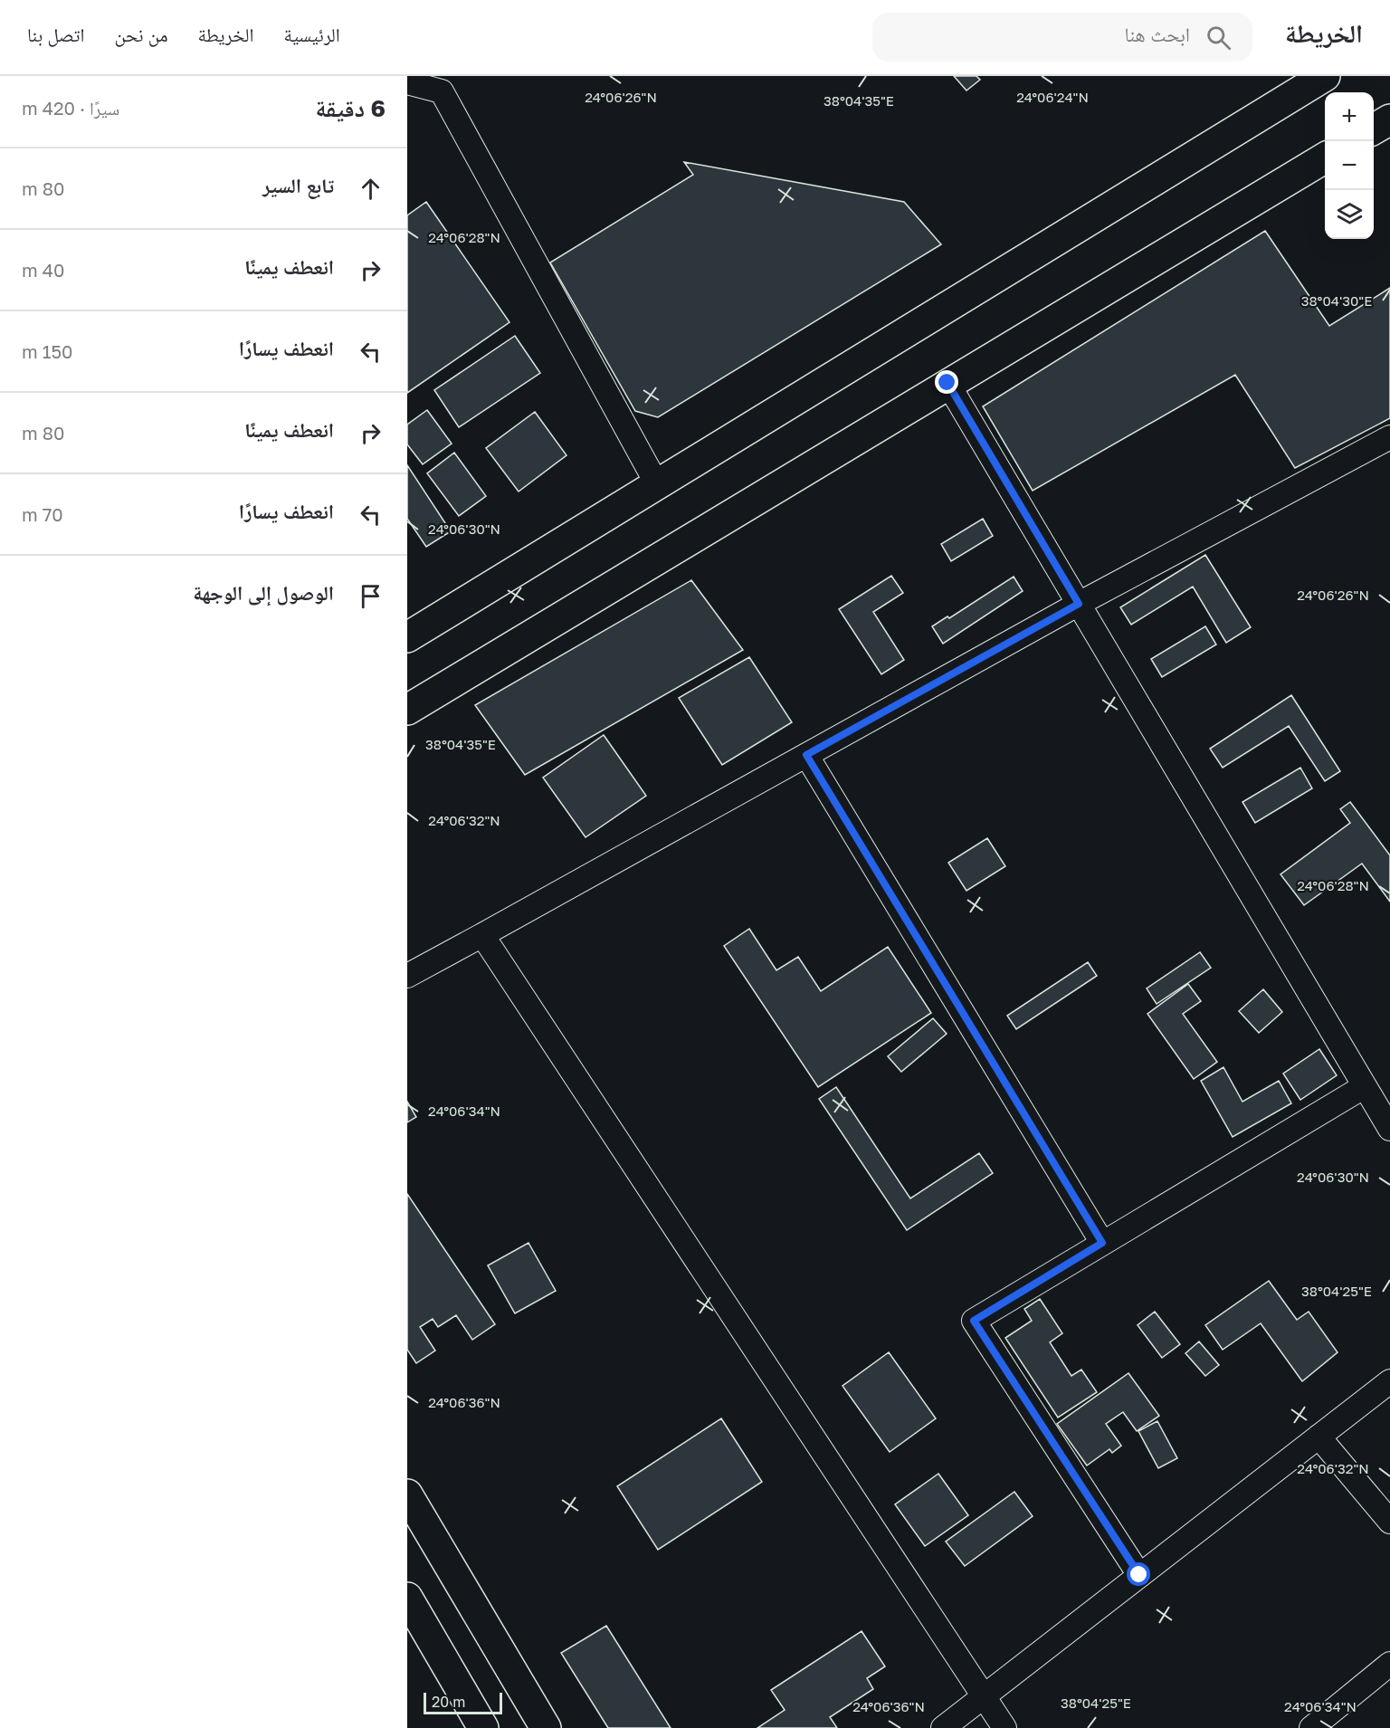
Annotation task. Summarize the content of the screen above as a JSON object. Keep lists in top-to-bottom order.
{
  "scale_bar": "20 m",
  "page": {
    "header": "الخريطة",
    "search": "ابحث هنا",
    "nav": [
      "الرئيسية",
      "الخريطة",
      "من نحن",
      "اتصل بنا"
    ],
    "heading": ["6 دقيقة", "سيرًا · 420 m"],
    "map_buttons": ["+", "−"],
    "list": [
      ["تابع السير", "80 m"],
      ["انعطف يمينًا", "40 m"],
      ["انعطف يسارًا", "150 m"],
      ["انعطف يمينًا", "80 m"],
      ["انعطف يسارًا", "70 m"],
      "الوصول إلى الوجهة"
    ],
    "scale": "20 m"
  },
  "coordinates": [
    "24°06'26\"N",
    "24°06'24\"N",
    "38°04'35\"E",
    "24°06'28\"N",
    "38°04'30\"E",
    "24°06'30\"N",
    "24°06'32\"N",
    "24°06'34\"N",
    "38°04'25\"E",
    "24°06'36\"N"
  ]
}
